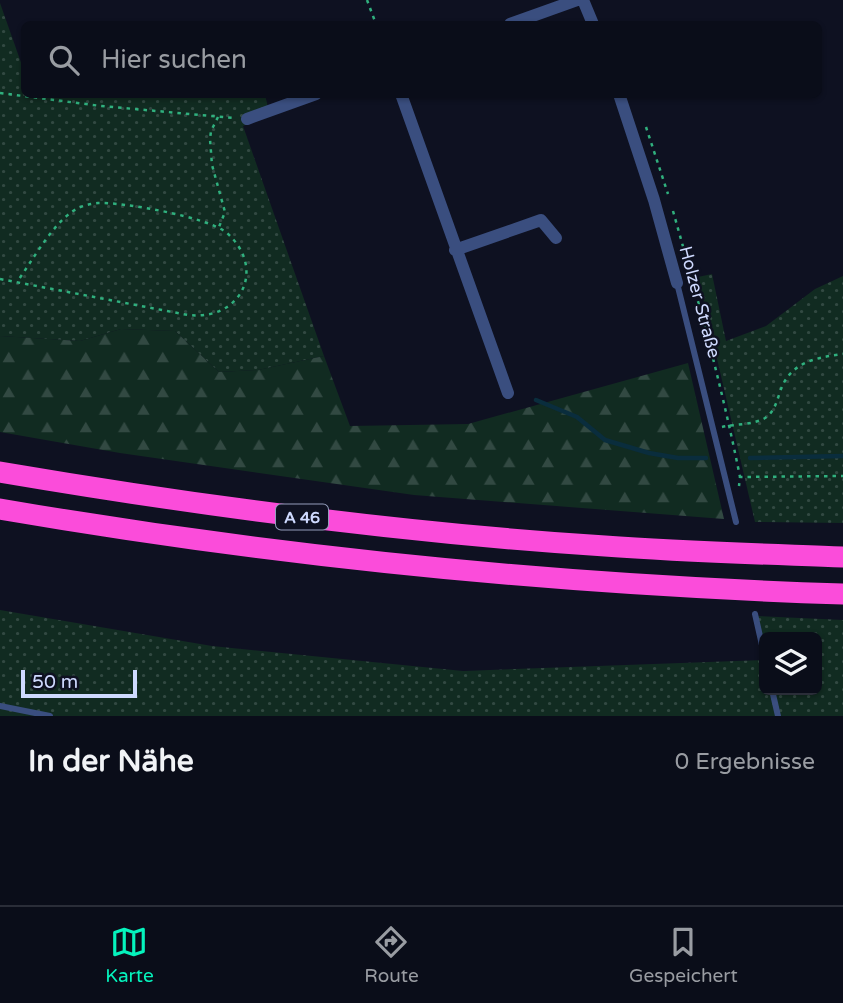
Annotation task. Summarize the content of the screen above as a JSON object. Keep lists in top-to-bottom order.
{
  "streets": {
    "highway": ["A 46"],
    "street": ["Holzer Straße"]
  },
  "scale_bar": "50 m",
  "page": {
    "search": "Hier suchen",
    "scale": "50 m",
    "heading": ["In der Nähe", "0 Ergebnisse"],
    "nav": ["Karte", "Route", "Gespeichert"]
  }
}
